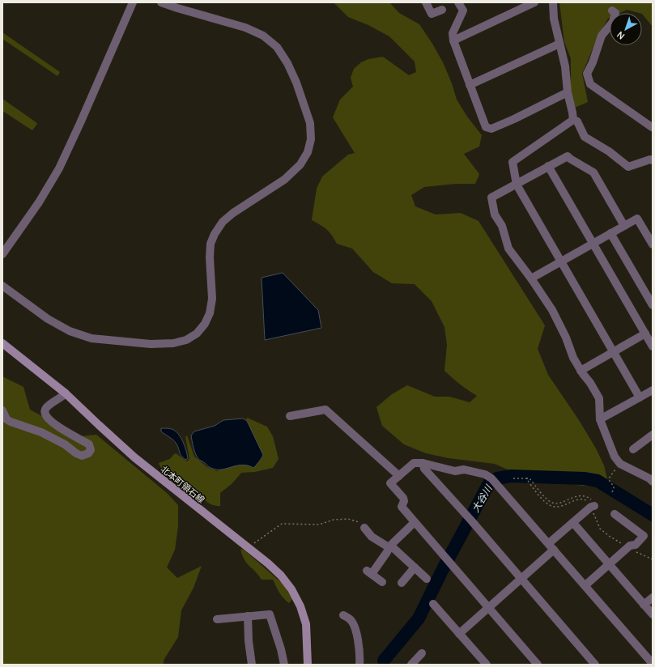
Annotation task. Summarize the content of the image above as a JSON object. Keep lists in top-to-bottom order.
{
  "streets": {
    "main road": ["北本町領石線"]
  },
  "water": ["大谷川"],
  "north": "bottom left"
}
